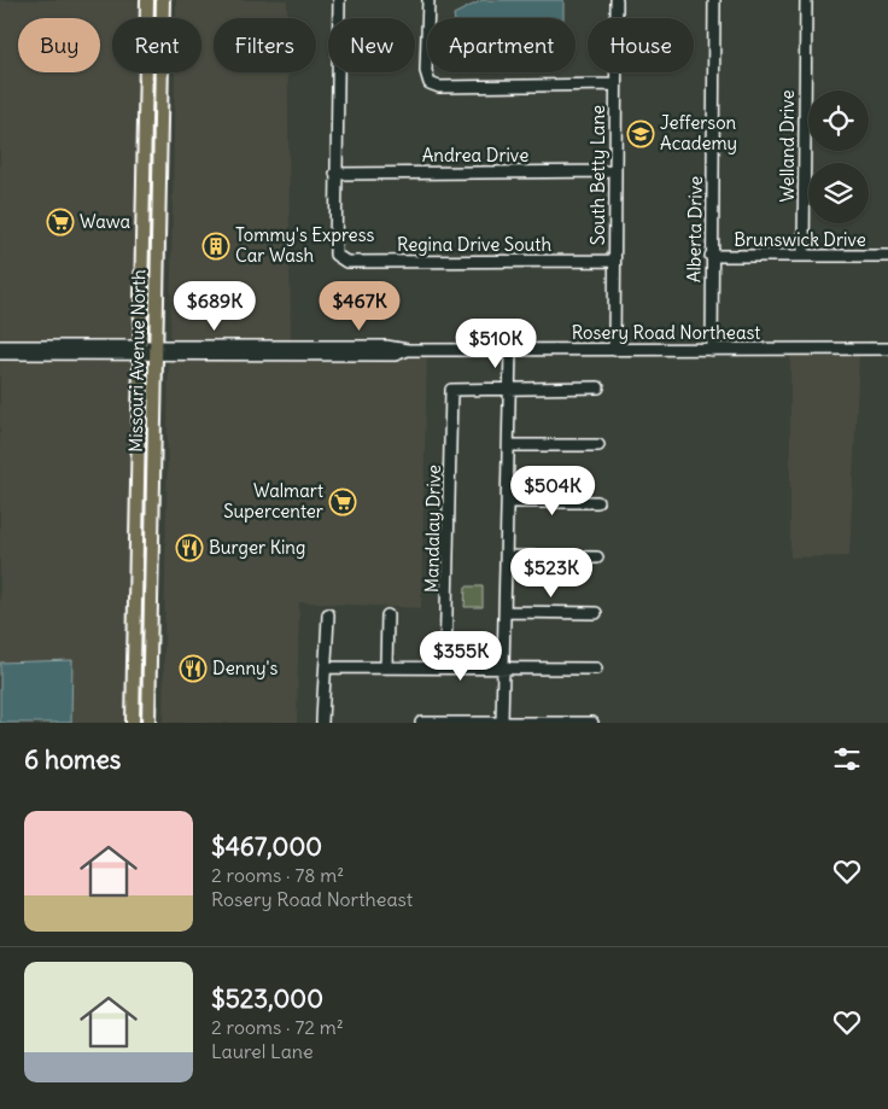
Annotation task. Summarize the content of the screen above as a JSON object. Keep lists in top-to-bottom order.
{
  "streets": {
    "main road": ["Missouri Avenue North"],
    "street": [
      "Welland Drive",
      "Andrea Drive",
      "South Betty Lane",
      "Alberta Drive",
      "Brunswick Drive",
      "Regina Drive South",
      "Rosery Road Northeast",
      "Mandalay Drive"
    ]
  },
  "crossings": [
    ["Welland Drive", "Brunswick Drive"],
    ["Andrea Drive", "South Betty Lane"],
    ["Andrea Drive", "Regina Drive South"],
    ["South Betty Lane", "Regina Drive South"],
    ["South Betty Lane", "Rosery Road Northeast"],
    ["Alberta Drive", "Brunswick Drive"],
    ["Alberta Drive", "Rosery Road Northeast"],
    ["Rosery Road Northeast", "Missouri Avenue North"]
  ],
  "places": {
    "school or university": ["Jefferson Academy"],
    "supermarket": ["Wawa", "Walmart Supercenter"],
    "building": ["Tommy's Express Car Wash"],
    "restaurant": ["Burger King", "Denny's"]
  },
  "page": {
    "chip": [
      "Buy",
      "Rent",
      "Filters",
      "New",
      "Apartment",
      "House"
    ],
    "price": [
      "$689K",
      "$467K",
      "$510K",
      "$504K",
      "$523K",
      "$355K"
    ],
    "heading": "6 homes",
    "list": [
      {
        "name": "$467,000",
        "note": "2 rooms · 78 m² · Rosery Road Northeast"
      },
      {
        "name": "$523,000",
        "note": "2 rooms · 72 m² · Laurel Lane"
      }
    ]
  }
}
